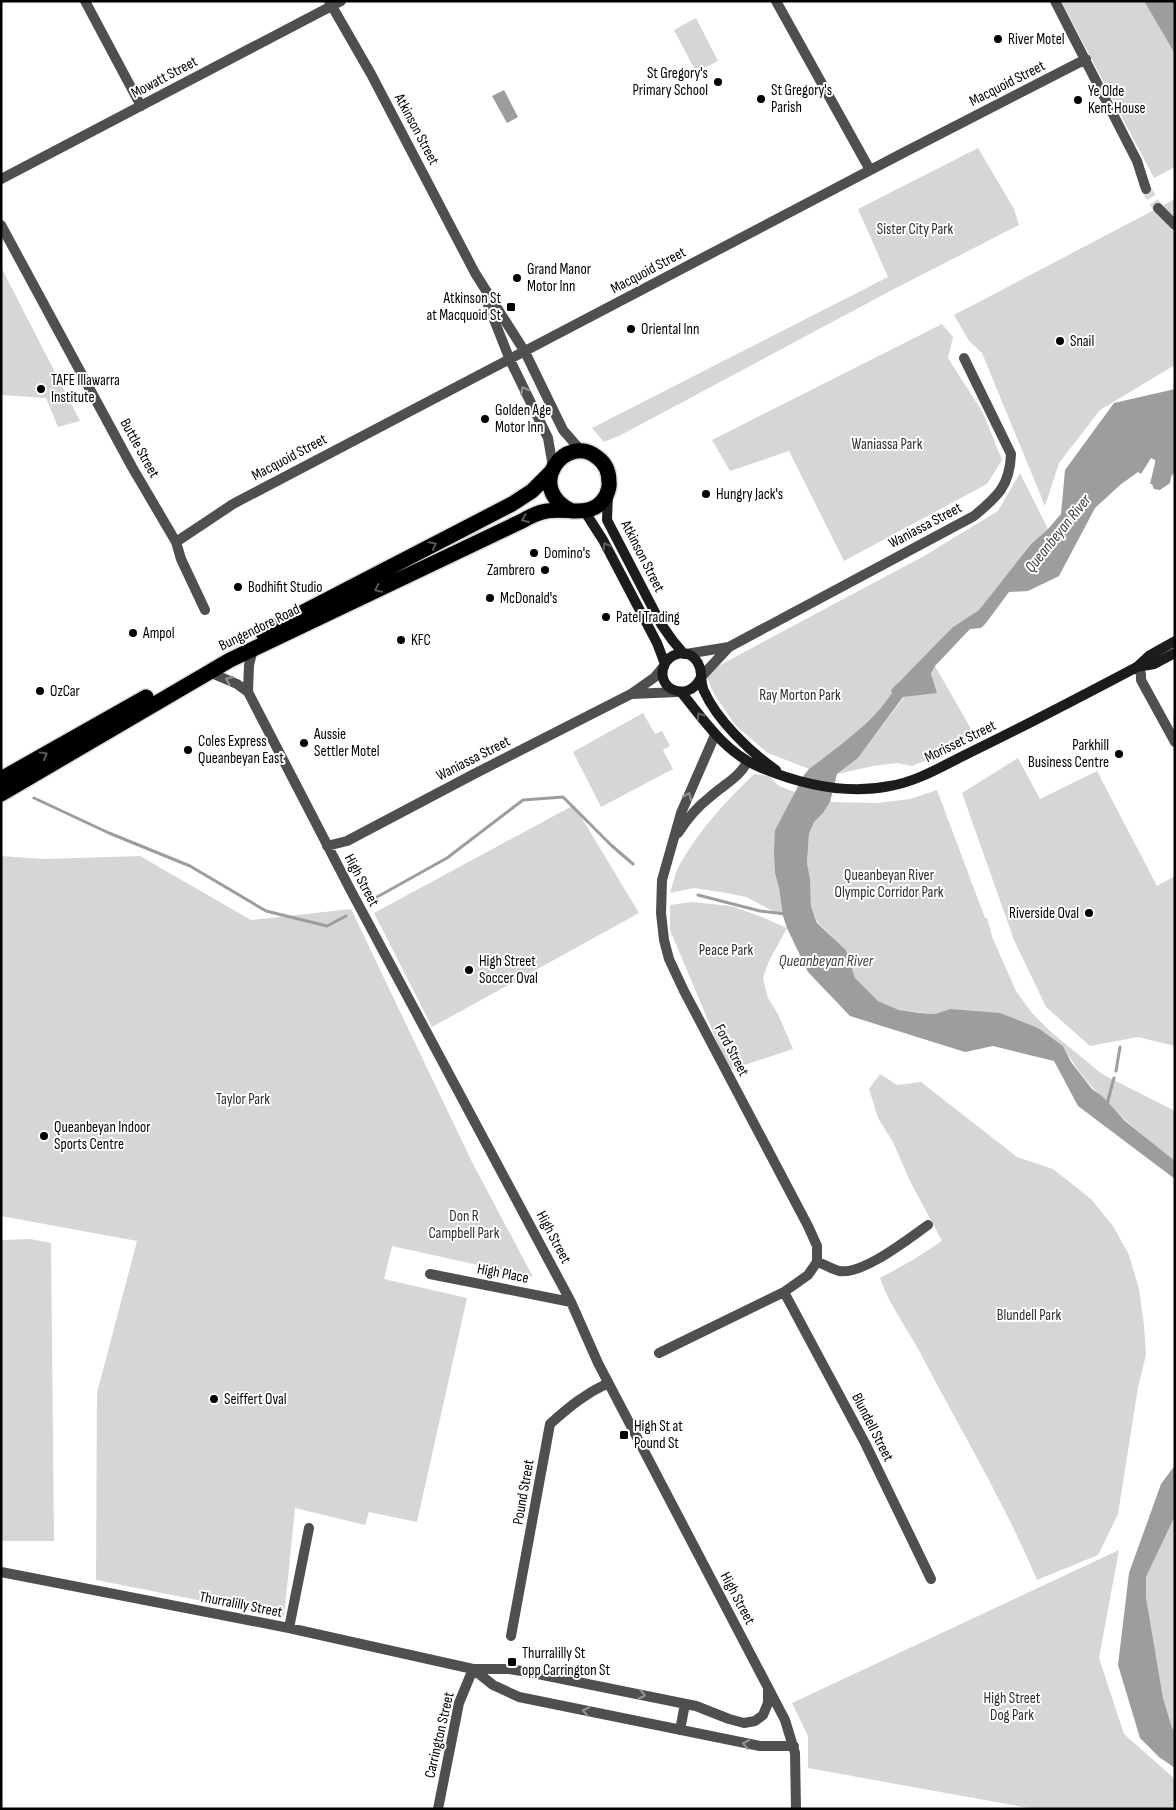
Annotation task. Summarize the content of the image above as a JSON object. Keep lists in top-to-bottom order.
{
  "streets": {
    "highway": ["Bungendore Road"],
    "street": [
      "Mowatt Street",
      "Macquoid Street",
      "Atkinson Street",
      "Buttle Street",
      "Waniassa Street",
      "Morisset Street",
      "High Street",
      "Ford Street",
      "High Place",
      "Blundell Street",
      "Pound Street",
      "Thurralilly Street",
      "Carrington Street"
    ]
  },
  "crossings": [
    ["Mowatt Street", "Atkinson Street"],
    ["Macquoid Street", "Atkinson Street"],
    ["Macquoid Street", "Buttle Street"],
    ["Atkinson Street", "Waniassa Street"],
    ["Atkinson Street", "Bungendore Road"],
    ["Waniassa Street", "High Street"],
    ["Bungendore Road", "High Street"],
    ["Morisset Street", "Ford Street"],
    ["High Street", "High Place"],
    ["High Street", "Pound Street"],
    ["High Street", "Thurralilly Street"],
    ["Thurralilly Street", "Carrington Street"]
  ],
  "water": ["Queanbeyan River"],
  "parks": [
    "Sister City Park",
    "Waniassa Park",
    "Ray Morton Park",
    "Queanbeyan River Olympic Corridor Park",
    "Peace Park",
    "Taylor Park",
    "Don R Campbell Park",
    "Blundell Park",
    "High Street Dog Park"
  ],
  "places": {
    "other": [
      "River Motel",
      "St Gregory's Primary School",
      "St Gregory's Parish",
      "Ye Olde Kent House",
      "Grand Manor Motor Inn",
      "Oriental Inn",
      "Snail",
      "TAFE Illawarra Institute",
      "Golden Age Motor Inn",
      "Hungry Jack's",
      "Domino's",
      "Zambrero",
      "Bodhifit Studio",
      "McDonald's",
      "Patel Trading",
      "Ampol",
      "KFC",
      "OzCar",
      "Aussie Settler Motel",
      "Coles Express Queanbeyan East",
      "Parkhill Business Centre",
      "Riverside Oval",
      "High Street Soccer Oval",
      "Queanbeyan Indoor Sports Centre",
      "Seiffert Oval"
    ],
    "transit": ["Atkinson St at Macquoid St", "High St at Pound St", "Thurralilly St opp Carrington St"]
  }
}
